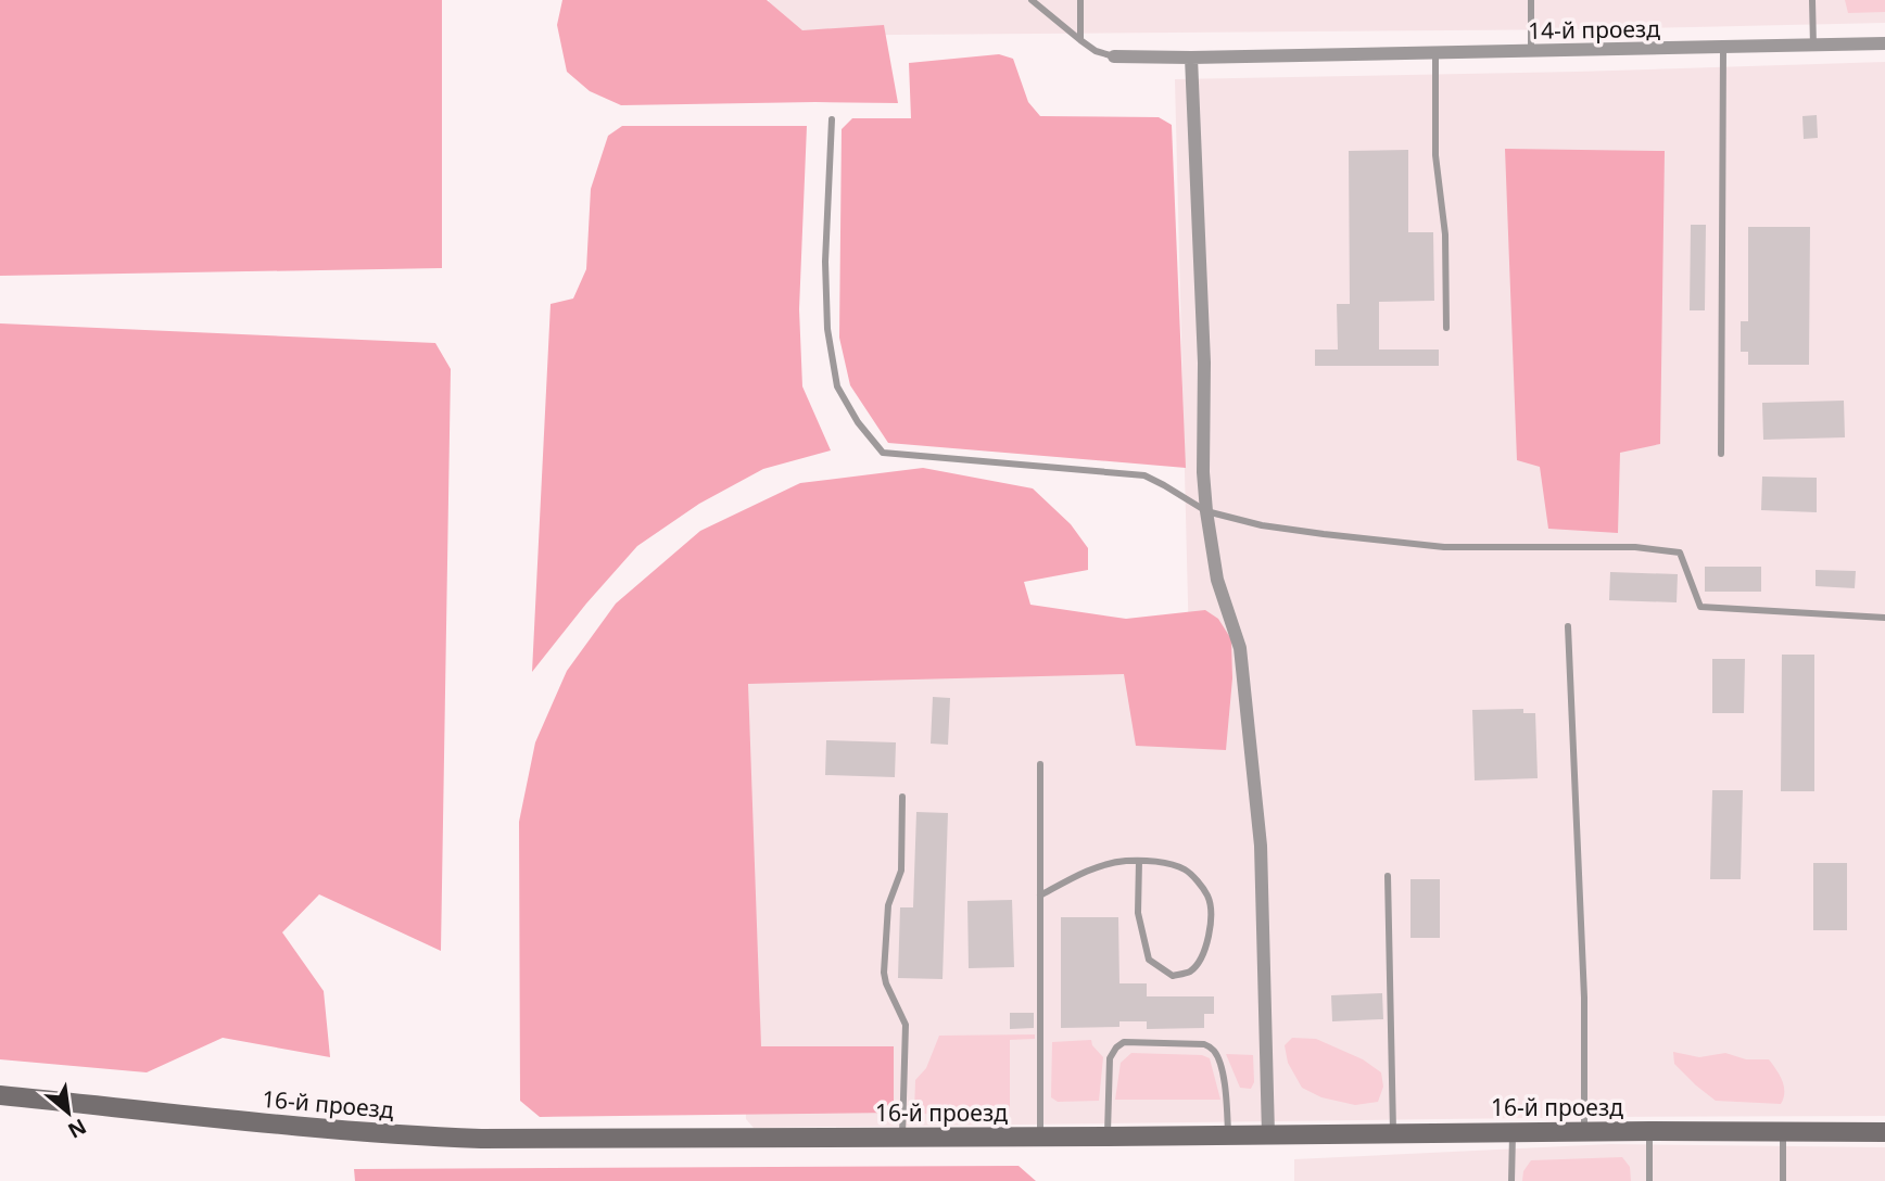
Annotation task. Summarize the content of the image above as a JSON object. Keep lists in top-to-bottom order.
{
  "streets": {
    "street": ["14-й проезд", "16-й проезд"]
  },
  "north": "bottom right"
}
